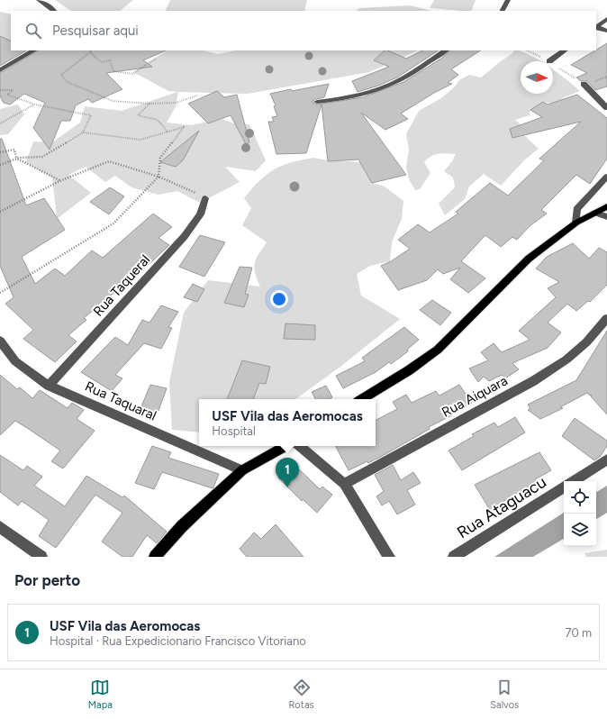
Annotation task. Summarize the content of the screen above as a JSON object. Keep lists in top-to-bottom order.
{
  "streets": {
    "street": [
      "Rua Taqueral",
      "Rua Aiquara",
      "Rua Taquaral",
      "Rua Ataguacu"
    ]
  },
  "crossings": [
    ["Rua Taqueral", "Rua Taquaral"]
  ],
  "north": "right",
  "page": {
    "search": "Pesquisar aqui",
    "popup": ["USF Vila das Aeromocas", "Hospital"],
    "pins": "1",
    "heading": "Por perto",
    "list": [
      {
        "mark": "1",
        "name": "USF Vila das Aeromocas",
        "note": "Hospital · Rua Expedicionario Francisco Vitoriano",
        "value": "70 m"
      }
    ],
    "nav": ["Mapa", "Rotas", "Salvos"]
  }
}
